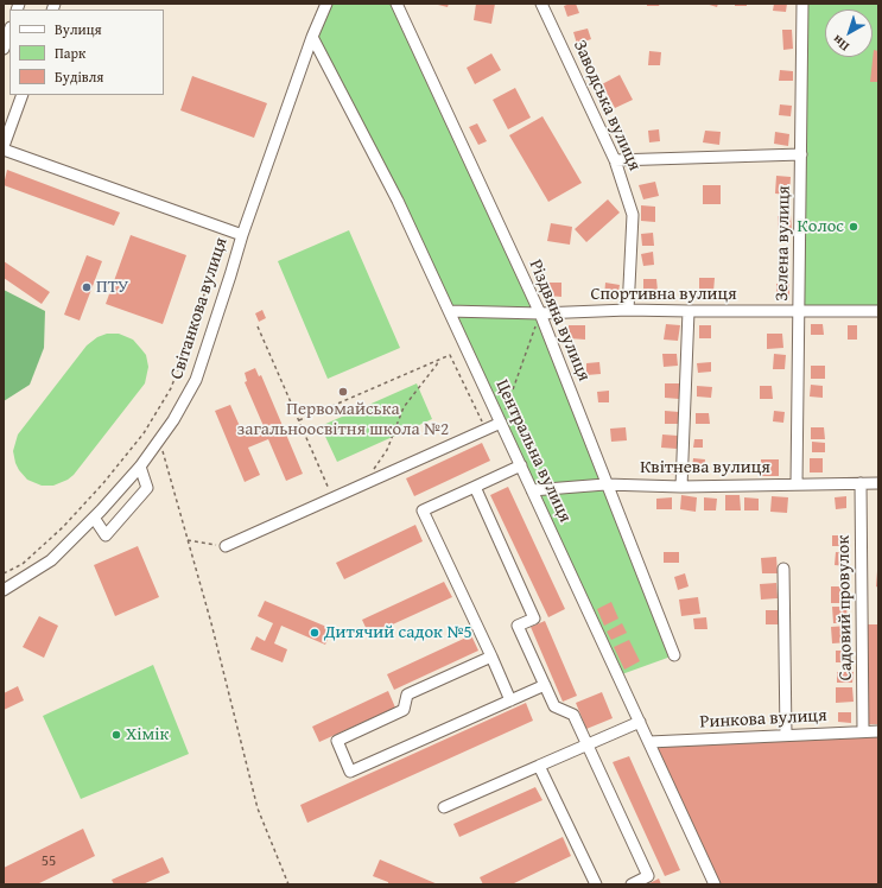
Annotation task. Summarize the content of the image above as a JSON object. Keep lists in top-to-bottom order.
{
  "streets": {
    "street": [
      "Заводська вулиця",
      "Зелена вулиця",
      "Спортивна вулиця",
      "Світанкова вулиця",
      "Різдвяна вулиця",
      "Центральна вулиця",
      "Квітнева вулиця",
      "Садовий провулок",
      "Ринкова вулиця"
    ]
  },
  "crossings": [
    ["Заводська вулиця", "Спортивна вулиця"],
    ["Зелена вулиця", "Спортивна вулиця"],
    ["Зелена вулиця", "Квітнева вулиця"],
    ["Спортивна вулиця", "Різдвяна вулиця"],
    ["Спортивна вулиця", "Центральна вулиця"],
    ["Світанкова вулиця", "Центральна вулиця"],
    ["Різдвяна вулиця", "Квітнева вулиця"],
    ["Центральна вулиця", "Квітнева вулиця"],
    ["Центральна вулиця", "Ринкова вулиця"],
    ["Квітнева вулиця", "Садовий провулок"],
    ["Садовий провулок", "Ринкова вулиця"]
  ],
  "places": [
    "Колос",
    "ПТУ",
    "Первомайська загальноосвітня школа №2",
    "Дитячий садок №5",
    "Хімік"
  ],
  "house_numbers": ["55"],
  "legend": ["Вулиця", "Парк", "Будівля"],
  "north": "bottom left"
}
